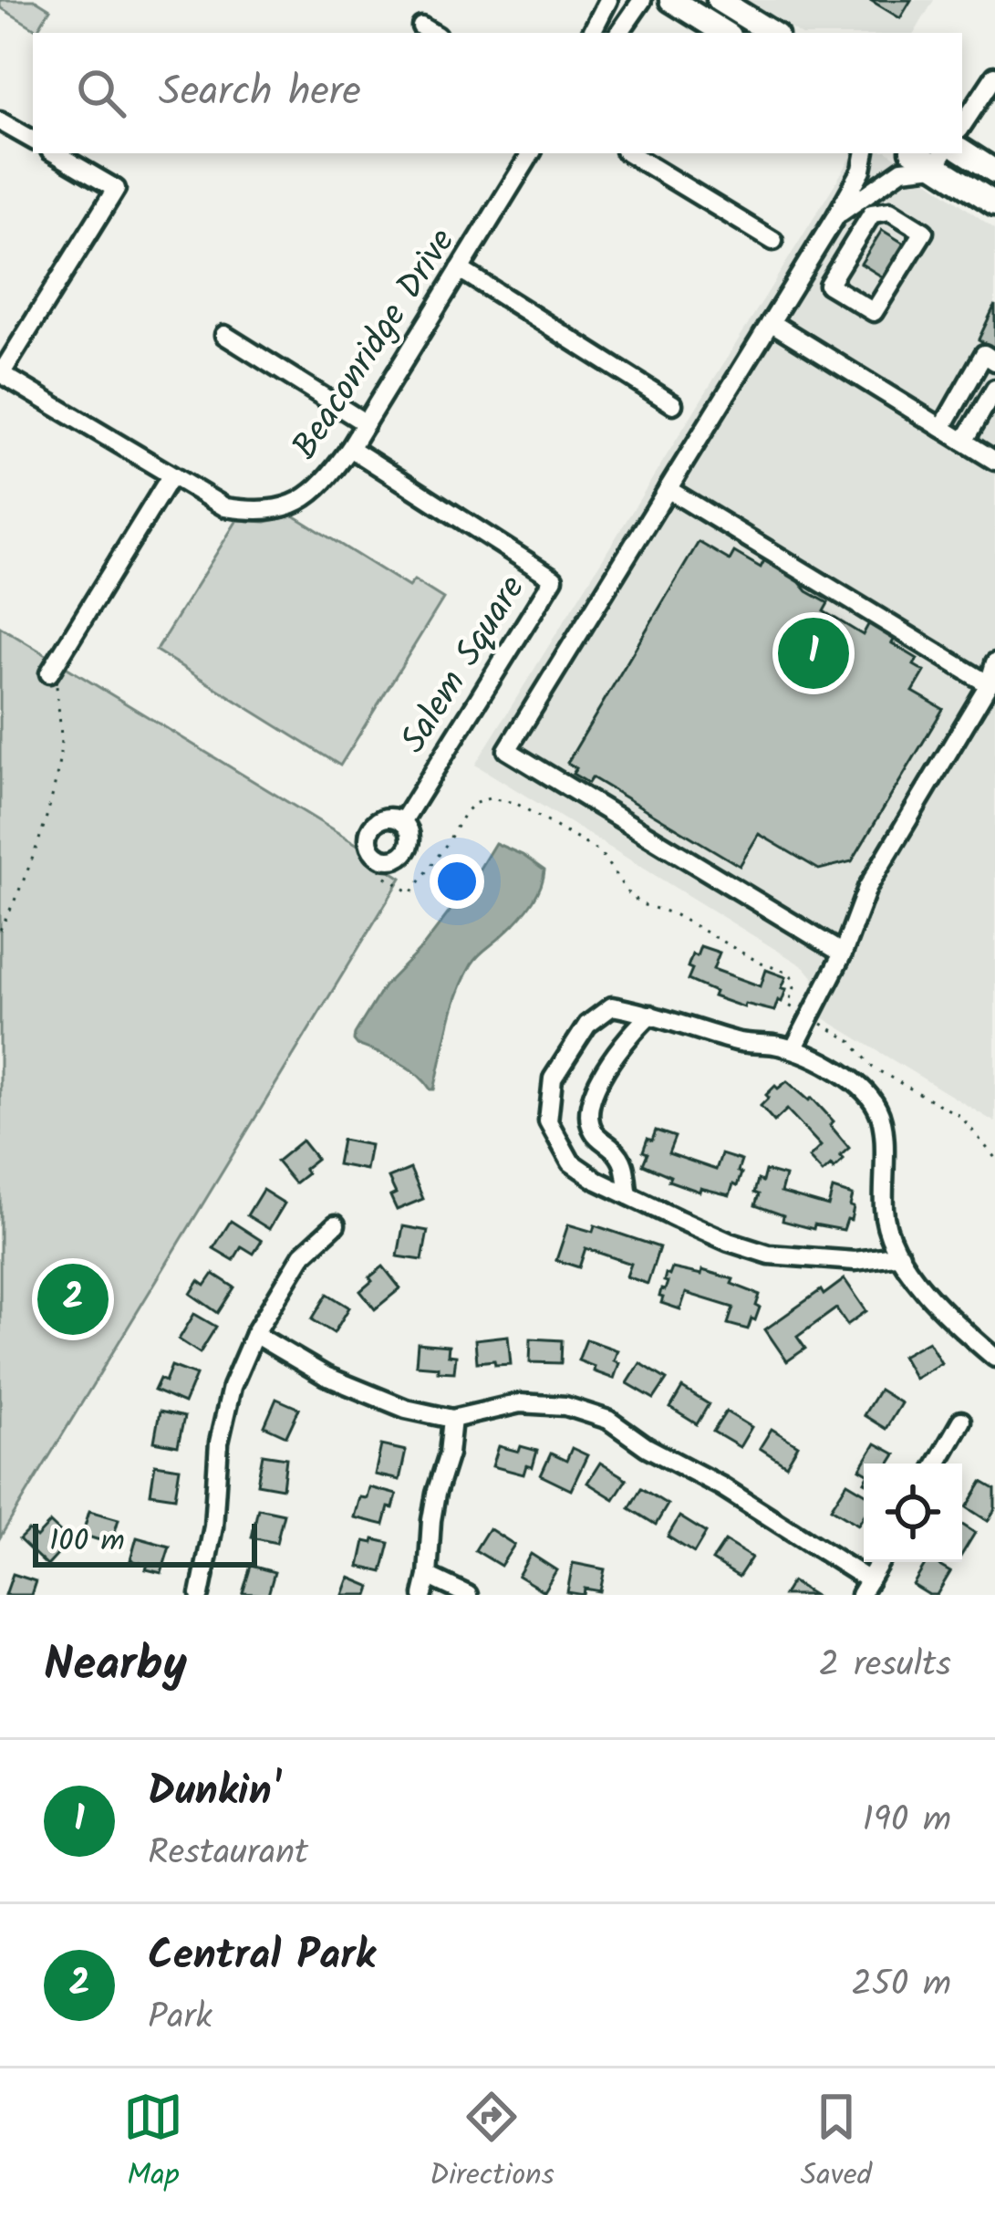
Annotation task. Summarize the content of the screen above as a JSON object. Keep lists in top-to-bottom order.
{
  "streets": {
    "street": ["Beaconridge Drive", "Salem Square"]
  },
  "crossings": [
    ["Beaconridge Drive", "Salem Square"]
  ],
  "scale_bar": "100 m",
  "page": {
    "search": "Search here",
    "pins": ["1", "2"],
    "scale": "100 m",
    "heading": ["Nearby", "2 results"],
    "list": [
      {
        "mark": "1",
        "name": "Dunkin'",
        "note": "Restaurant",
        "value": "190 m"
      },
      {
        "mark": "2",
        "name": "Central Park",
        "note": "Park",
        "value": "250 m"
      }
    ],
    "nav": ["Map", "Directions", "Saved"]
  }
}
